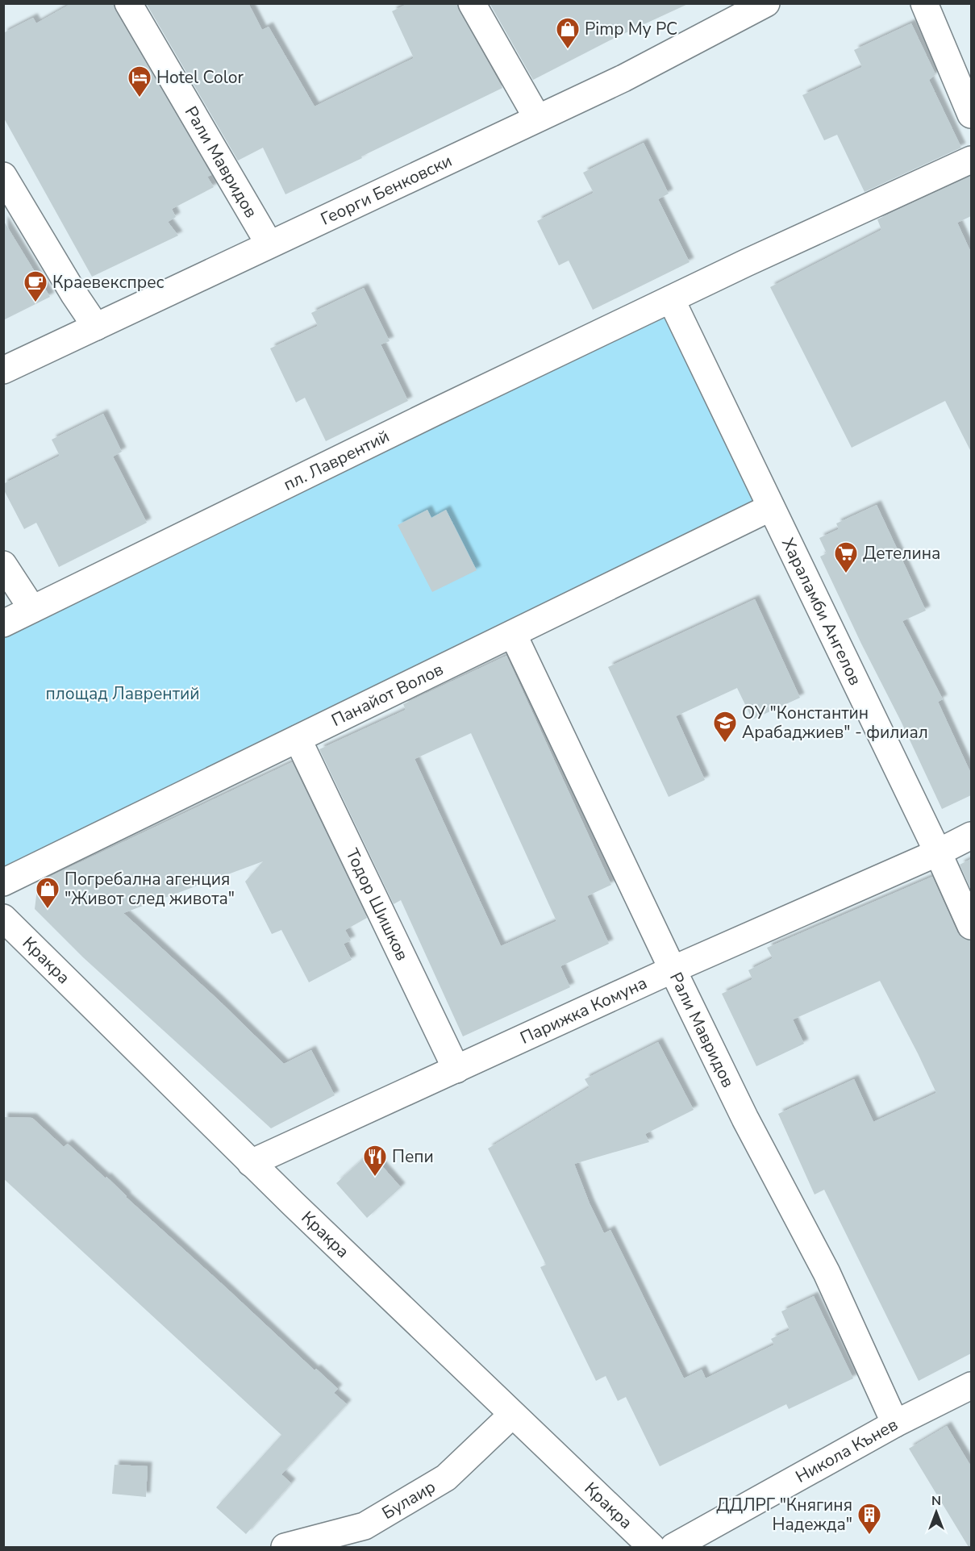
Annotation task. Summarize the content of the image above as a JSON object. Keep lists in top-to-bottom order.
{
  "streets": {
    "street": [
      "Рали Мавридов",
      "Георги Бенковски",
      "пл. Лаврентий",
      "Хараламби Ангелов",
      "Панайот Волов",
      "Тодор Шишков",
      "Кракра",
      "Парижка Комуна",
      "Никола Кънев",
      "Булаир"
    ]
  },
  "crossings": [
    ["Рали Мавридов", "Георги Бенковски"],
    ["Рали Мавридов", "Панайот Волов"],
    ["Рали Мавридов", "Парижка Комуна"],
    ["Рали Мавридов", "Никола Кънев"],
    ["пл. Лаврентий", "Хараламби Ангелов"],
    ["Хараламби Ангелов", "Панайот Волов"],
    ["Хараламби Ангелов", "Парижка Комуна"],
    ["Панайот Волов", "Тодор Шишков"],
    ["Тодор Шишков", "Парижка Комуна"],
    ["Кракра", "Парижка Комуна"],
    ["Кракра", "Булаир"]
  ],
  "parks": ["площад Лаврентий"],
  "places": {
    "shop": ["Pimp My PC", "Погребална агенция \"Живот след живота\""],
    "hotel": ["Hotel Color"],
    "cafe": ["Краевекспрес"],
    "supermarket": ["Детелина"],
    "school or university": ["ОУ \"Константин Арабаджиев\" - филиал"],
    "restaurant": ["Пепи"],
    "building": ["ДДЛРГ \"Княгиня Надежда\""]
  },
  "north": "top"
}
